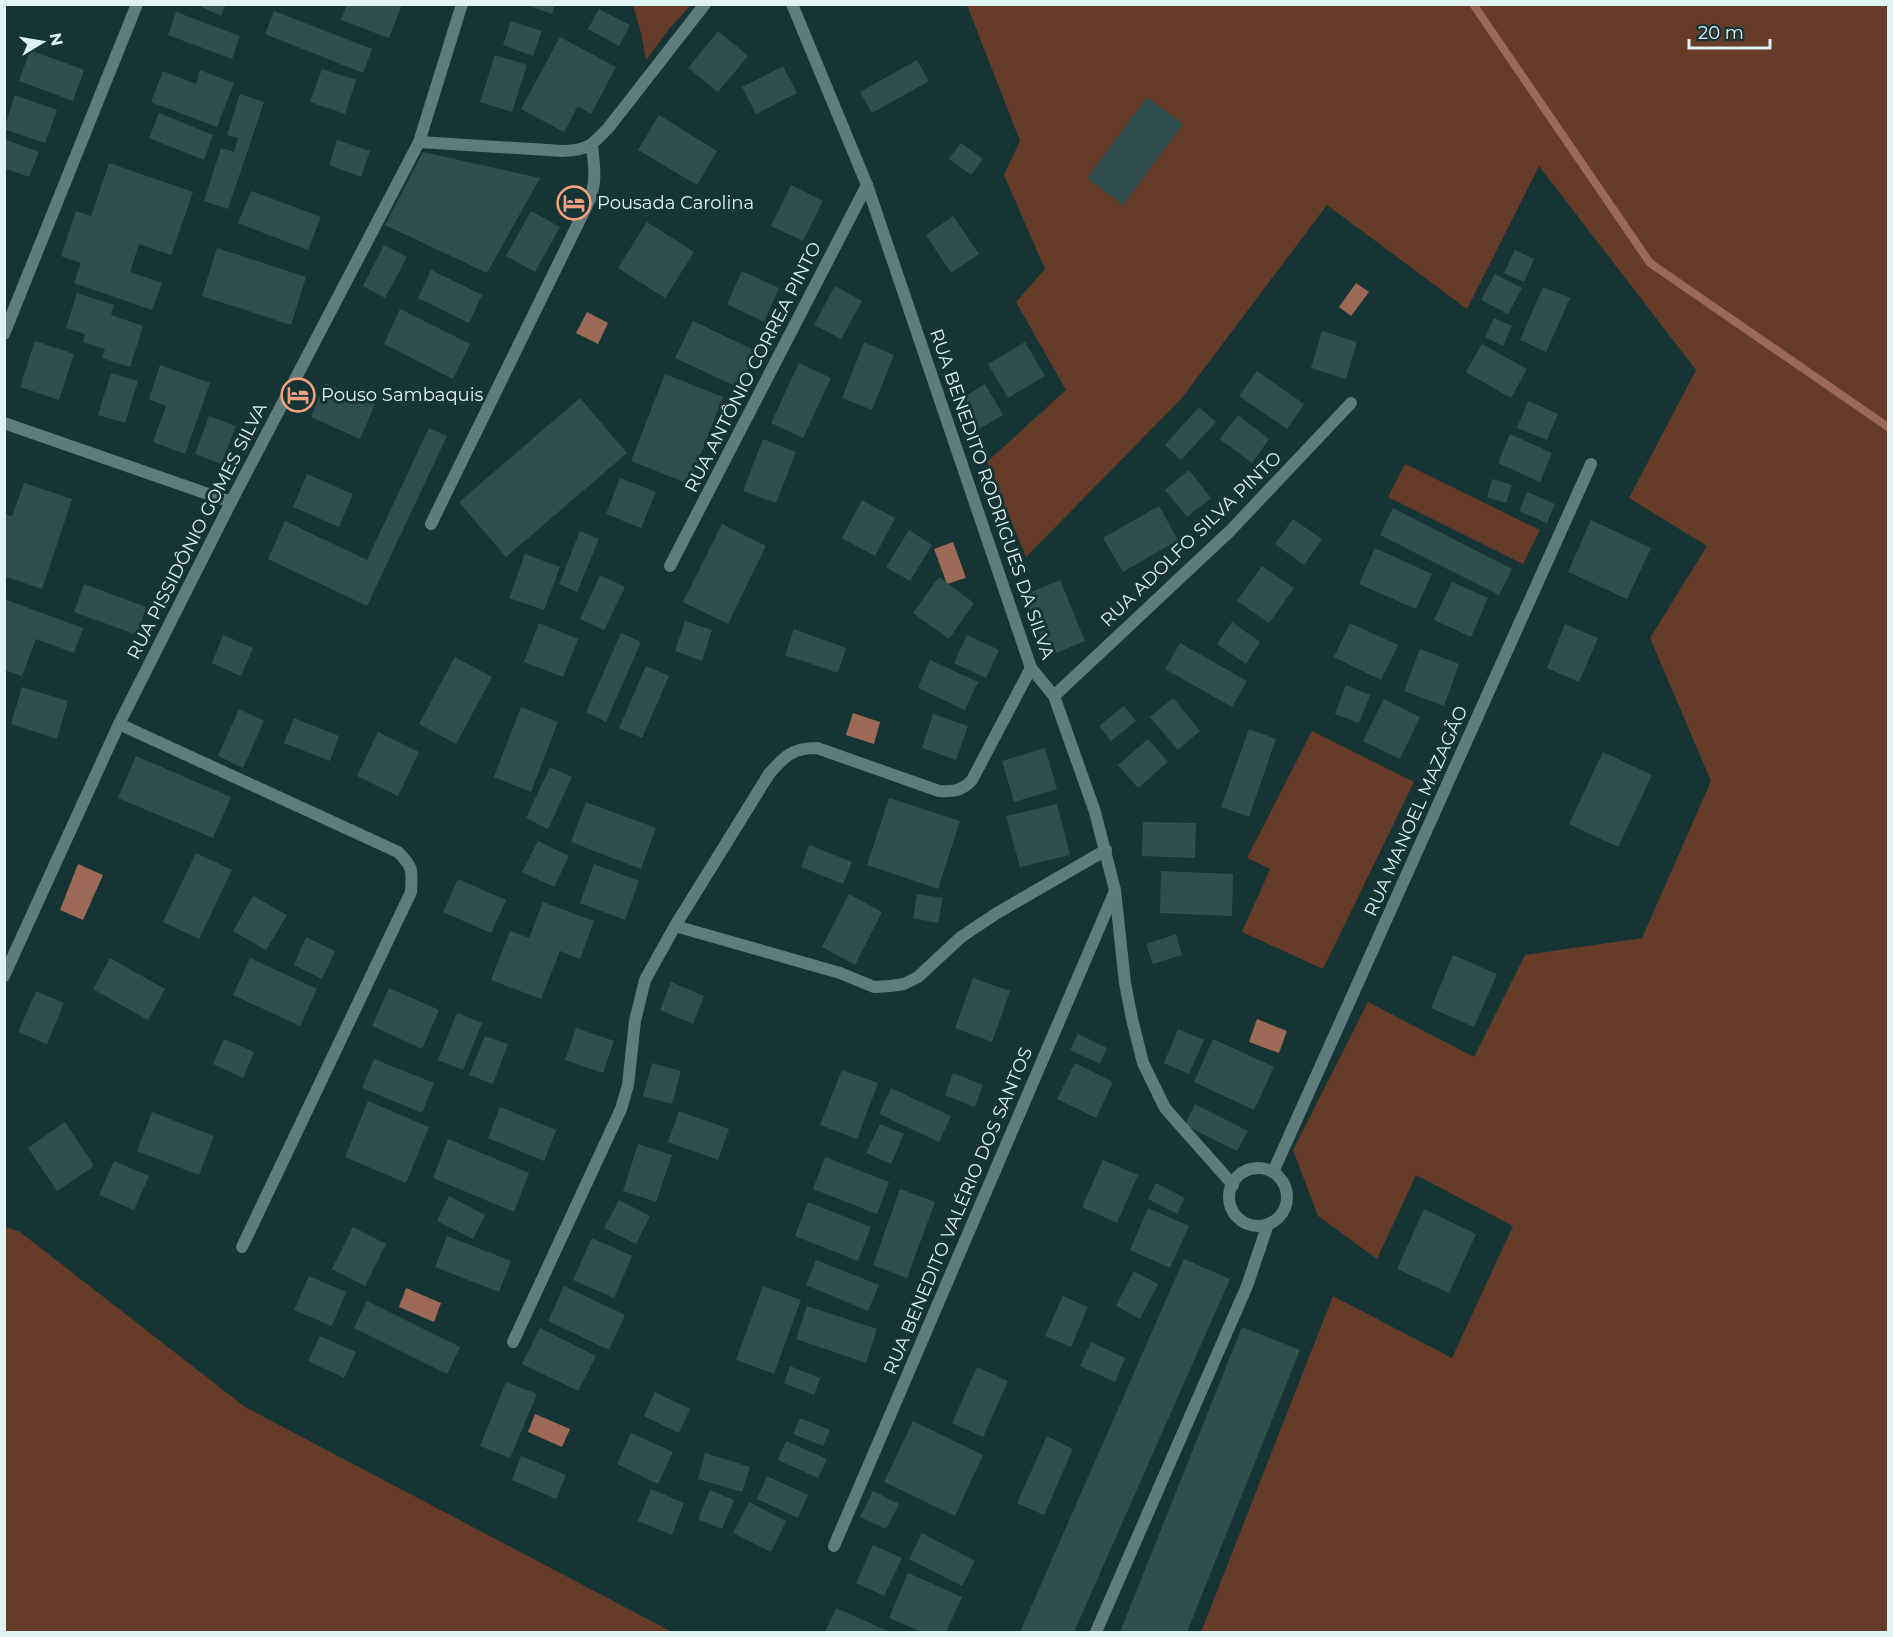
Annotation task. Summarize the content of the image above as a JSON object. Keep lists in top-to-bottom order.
{
  "streets": {
    "street": [
      "RUA ANTÔNIO CORREA PINTO",
      "RUA BENEDITO RODRIGUES DA SILVA",
      "RUA PISSIDÔNIO GOMES SILVA",
      "RUA ADOLFO SILVA PINTO",
      "RUA MANOEL MAZAGÃO",
      "RUA BENEDITO VALÉRIO DOS SANTOS"
    ]
  },
  "crossings": [
    ["RUA ANTÔNIO CORREA PINTO", "RUA BENEDITO RODRIGUES DA SILVA"],
    ["RUA BENEDITO RODRIGUES DA SILVA", "RUA ADOLFO SILVA PINTO"],
    ["RUA BENEDITO RODRIGUES DA SILVA", "RUA MANOEL MAZAGÃO"],
    ["RUA BENEDITO RODRIGUES DA SILVA", "RUA BENEDITO VALÉRIO DOS SANTOS"]
  ],
  "places": {
    "hotel": ["Pousada Carolina", "Pouso Sambaquis"]
  },
  "scale_bar": "20 m",
  "north": "right"
}
